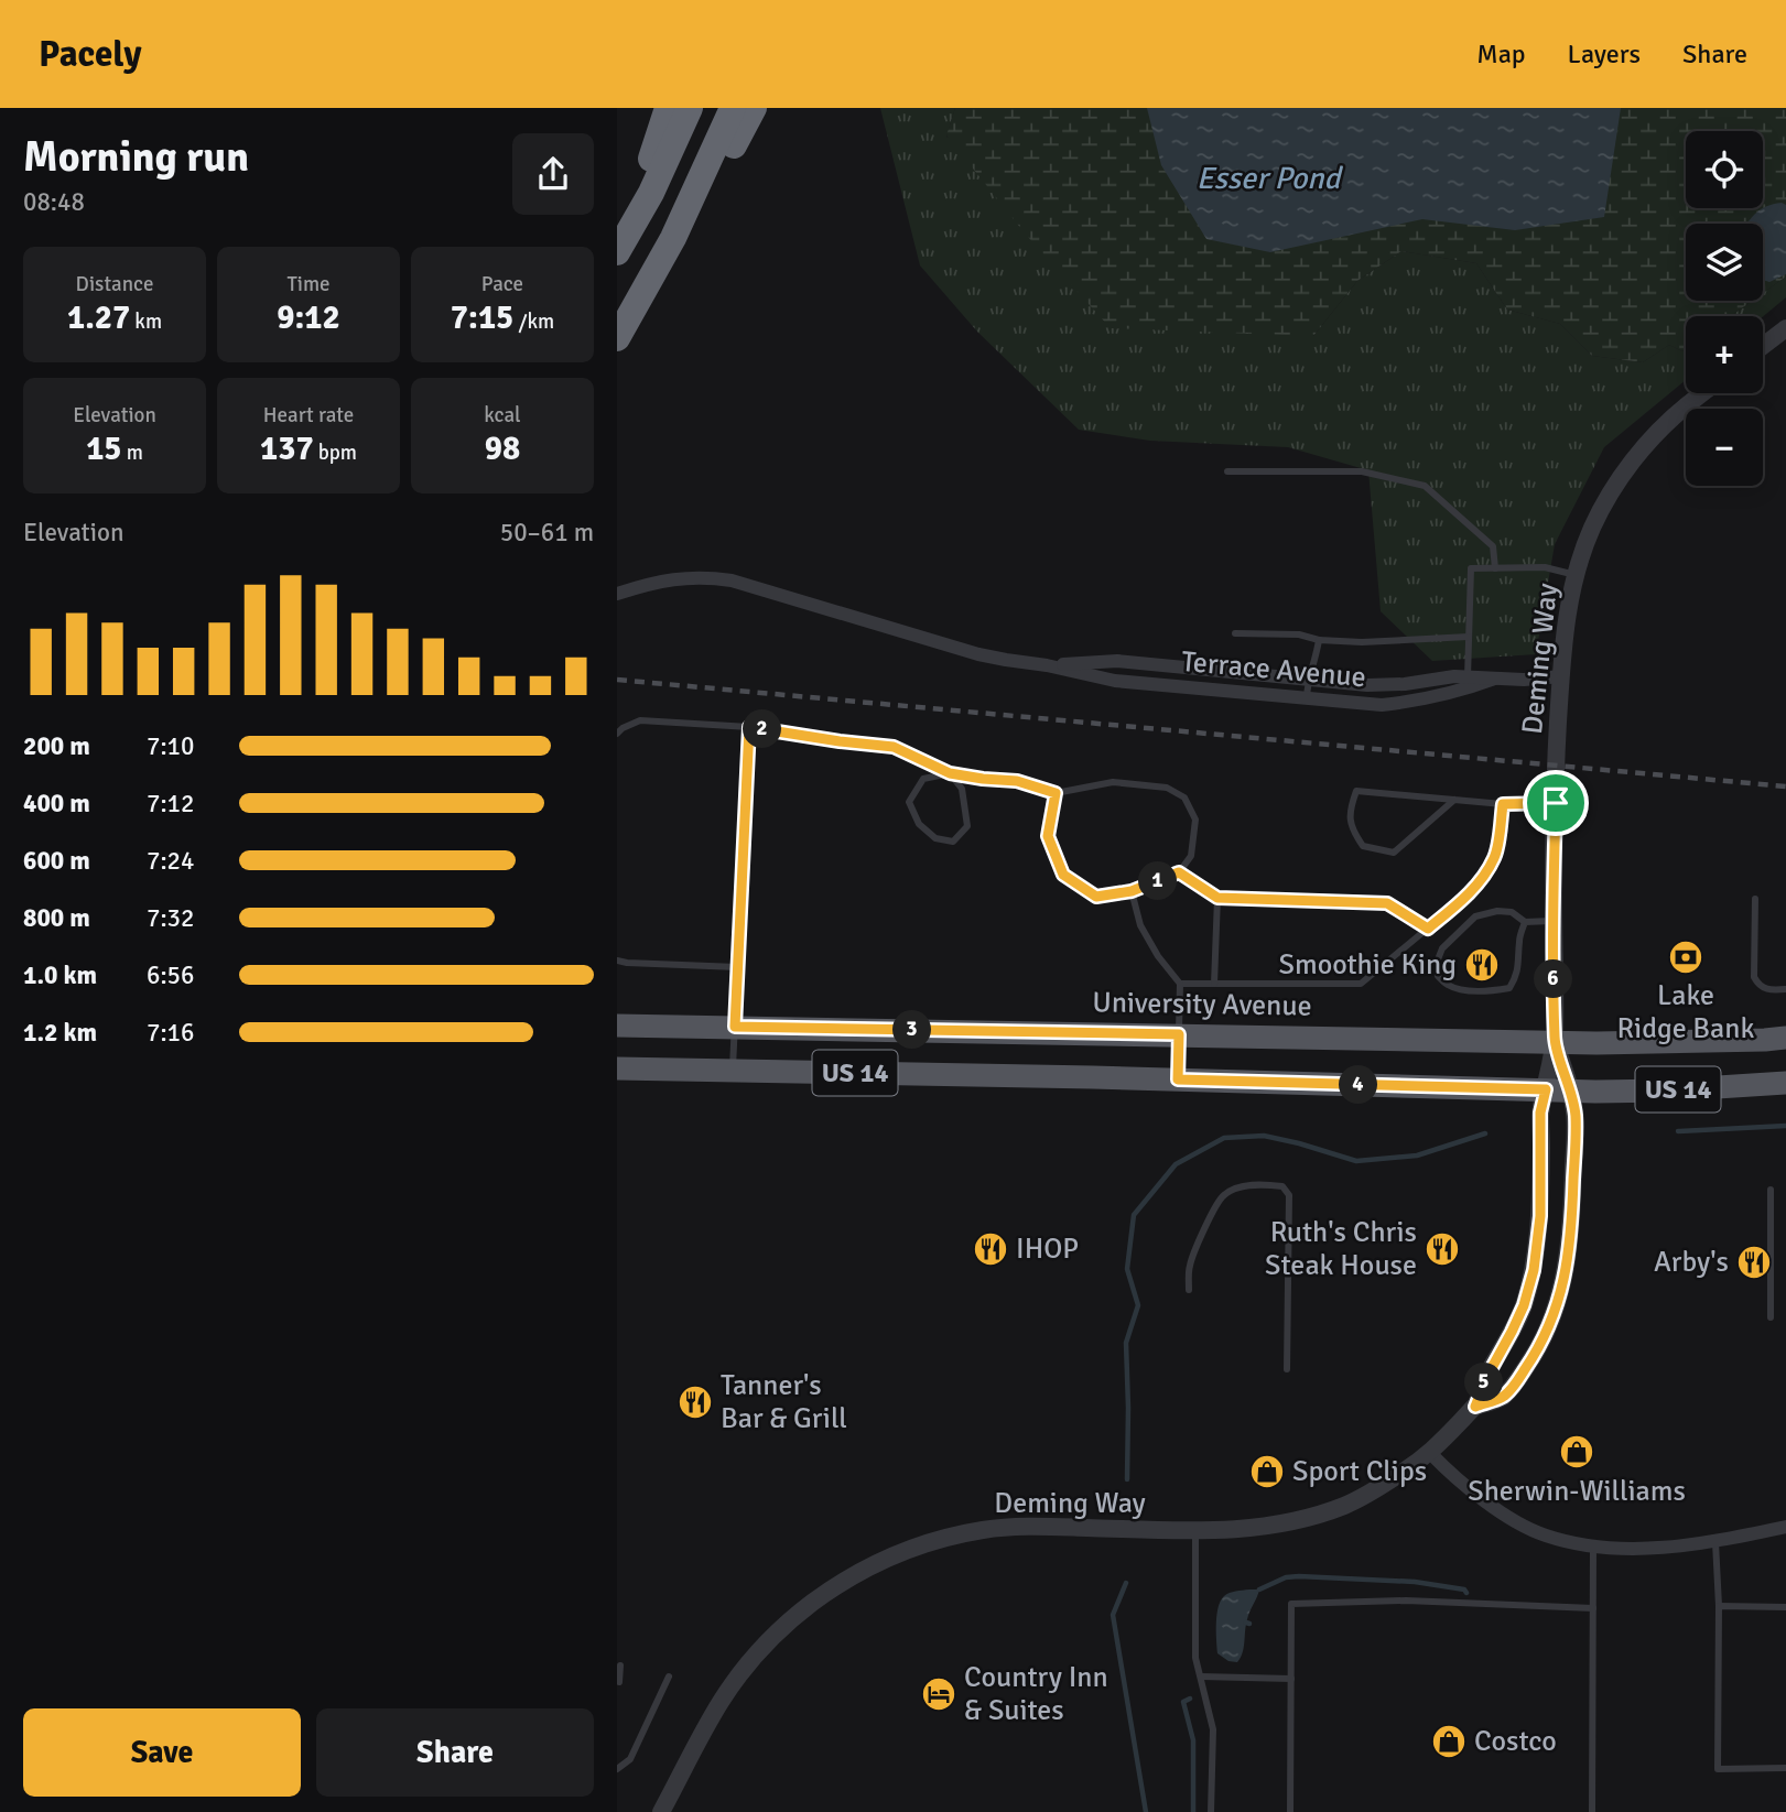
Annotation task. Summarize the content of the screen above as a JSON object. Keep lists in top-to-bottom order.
{
  "streets": {
    "main road": ["University Avenue", "US 14"],
    "street": ["Deming Way", "Terrace Avenue"]
  },
  "crossings": [
    ["Deming Way", "Terrace Avenue"],
    ["Deming Way", "University Avenue"],
    ["Deming Way", "US 14"]
  ],
  "water": ["Esser Pond"],
  "places": {
    "bank": ["Lake Ridge Bank"],
    "restaurant": [
      "Smoothie King",
      "IHOP",
      "Ruth's Chris Steak House",
      "Arby's",
      "Tanner's Bar & Grill"
    ],
    "shop": ["Sherwin-Williams", "Sport Clips", "Costco"],
    "hotel": ["Country Inn & Suites"]
  },
  "page": {
    "header": "Pacely",
    "nav": ["Map", "Layers", "Share"],
    "heading": ["Morning run", "08:48"],
    "map_buttons": ["+", "−"],
    "stats": [
      ["Distance", "1.27 km"],
      ["Time", "9:12"],
      ["Pace", "7:15 /km"],
      ["Elevation", "15 m"],
      ["Heart rate", "137 bpm"],
      ["kcal", "98"]
    ],
    "chart": ["Elevation", "50–61 m"],
    "pins": [
      "2",
      "1",
      "6",
      "3",
      "4",
      "5"
    ],
    "list": [
      {
        "name": "200 m",
        "note": "7:10"
      },
      {
        "name": "400 m",
        "note": "7:12"
      },
      {
        "name": "600 m",
        "note": "7:24"
      },
      {
        "name": "800 m",
        "note": "7:32"
      },
      {
        "name": "1.0 km",
        "note": "6:56"
      },
      {
        "name": "1.2 km",
        "note": "7:16"
      }
    ],
    "buttons": ["Save", "Share"]
  }
}
